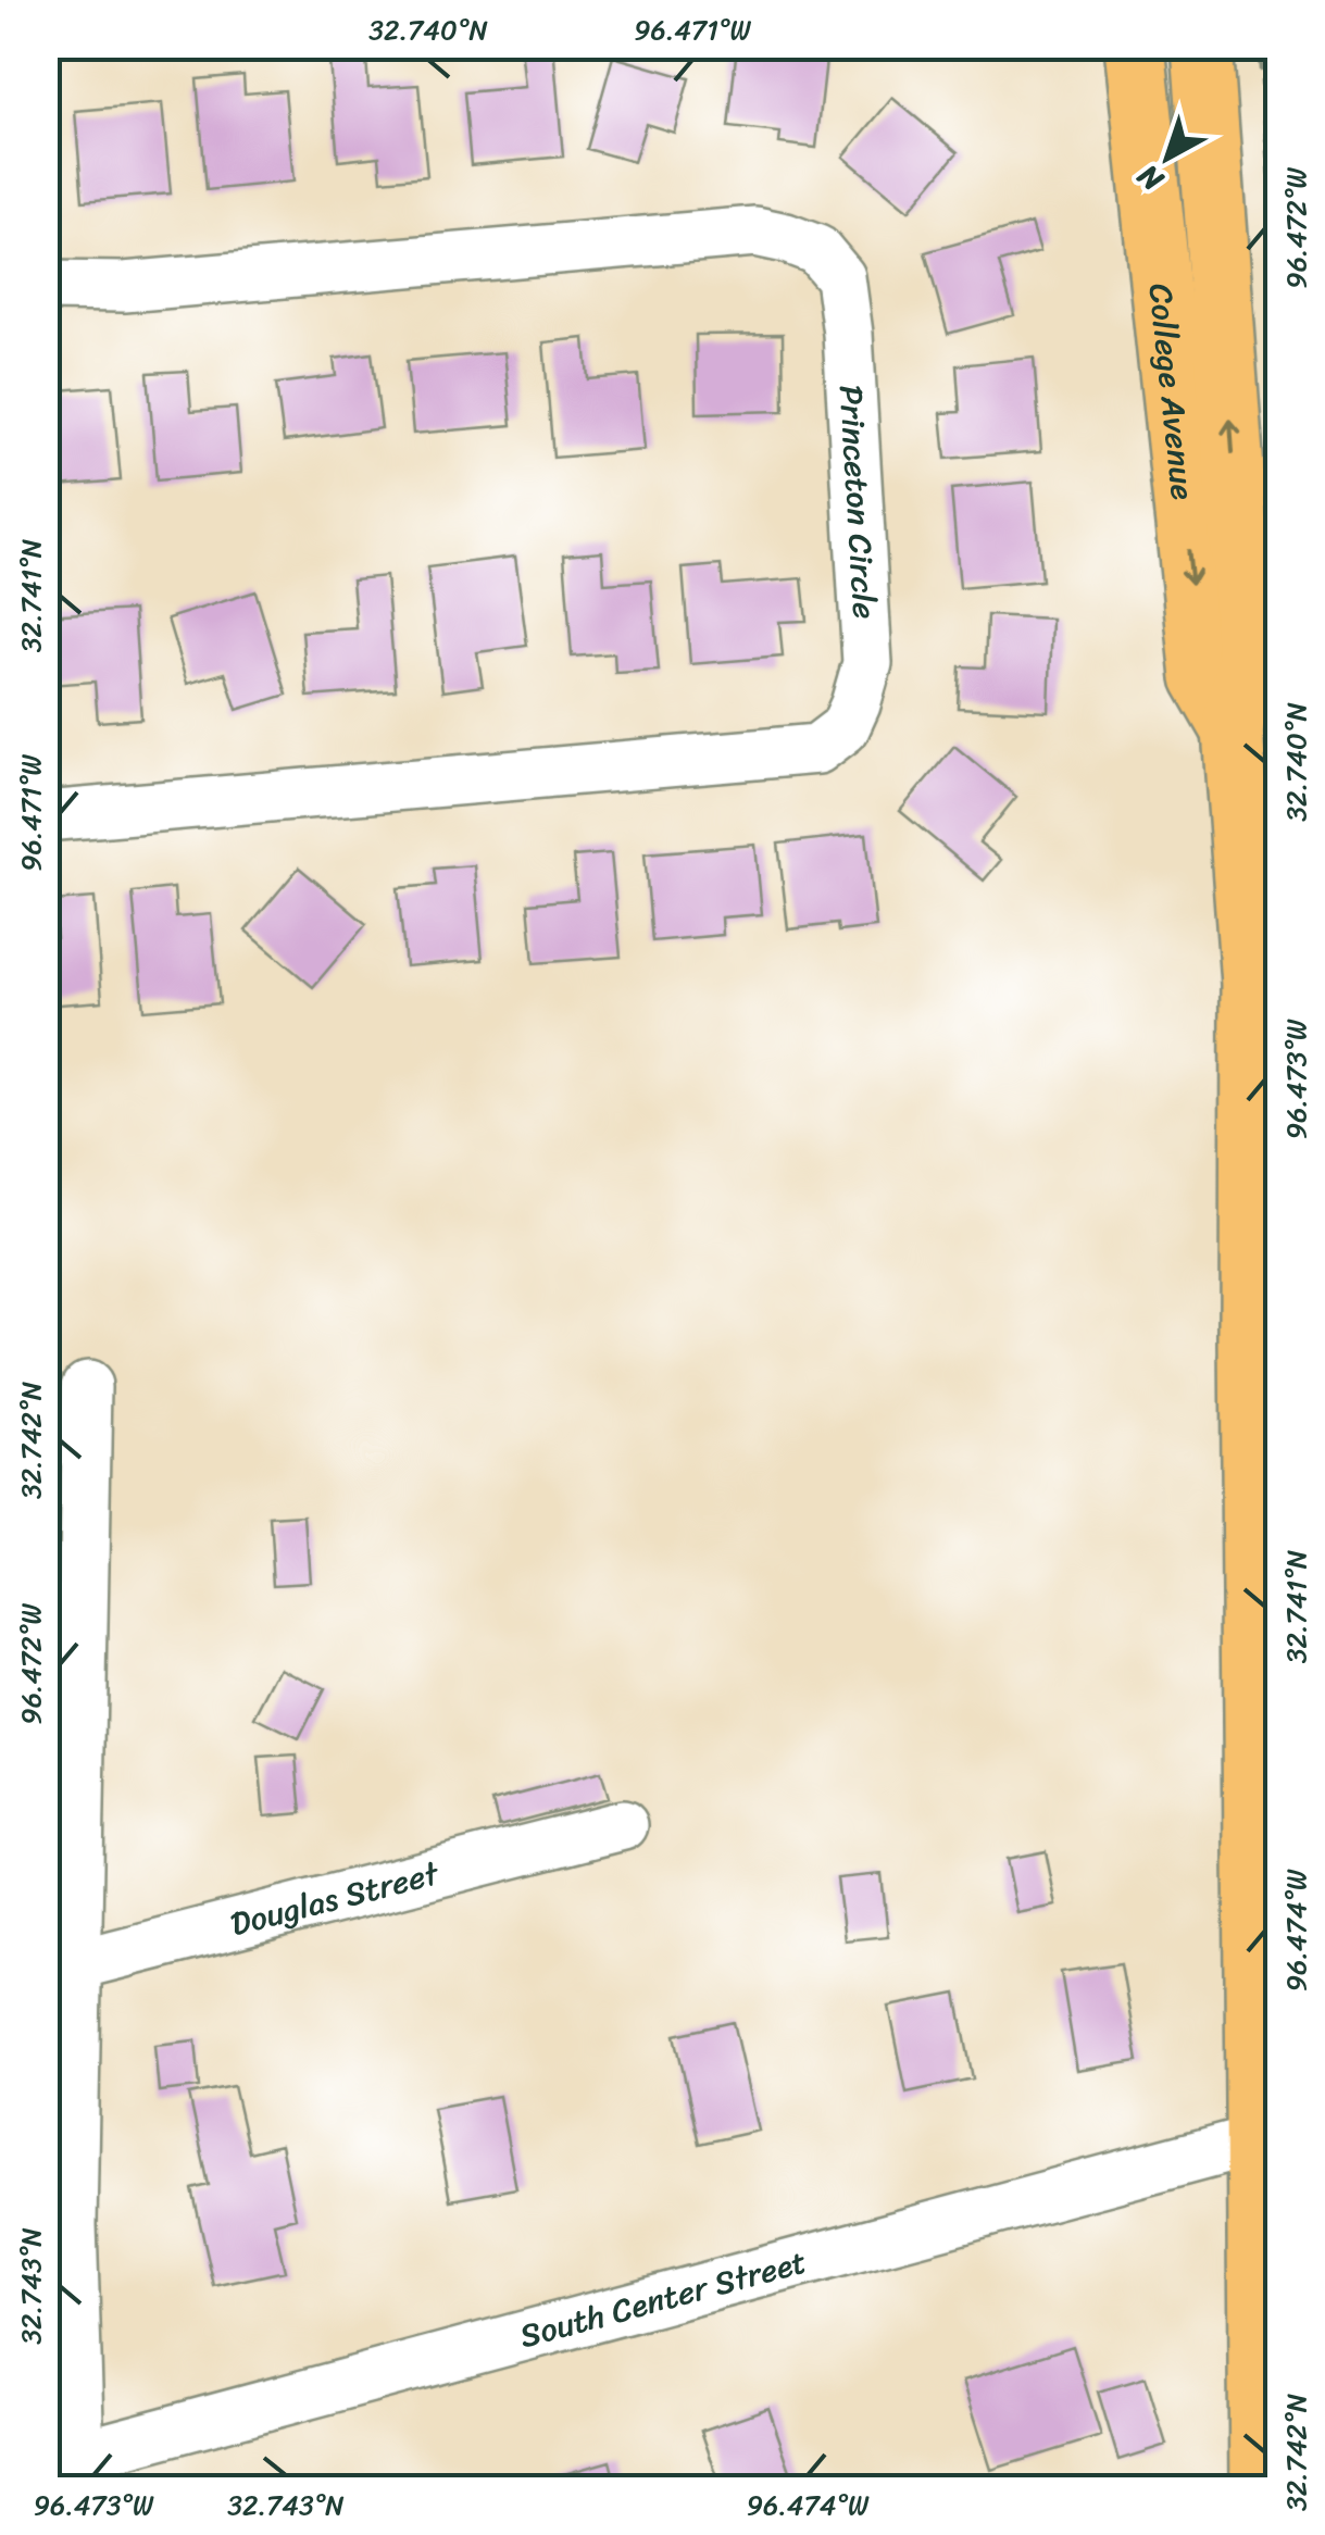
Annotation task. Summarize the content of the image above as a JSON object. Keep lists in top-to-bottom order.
{
  "streets": {
    "main road": ["College Avenue"],
    "street": ["Princeton Circle", "Douglas Street", "South Center Street"]
  },
  "crossings": [
    ["College Avenue", "South Center Street"]
  ],
  "north": "bottom left",
  "coordinates": [
    "32.740°N",
    "96.471°W",
    "96.472°W",
    "32.741°N",
    "96.473°W",
    "32.742°N",
    "96.474°W",
    "32.743°N"
  ]
}
